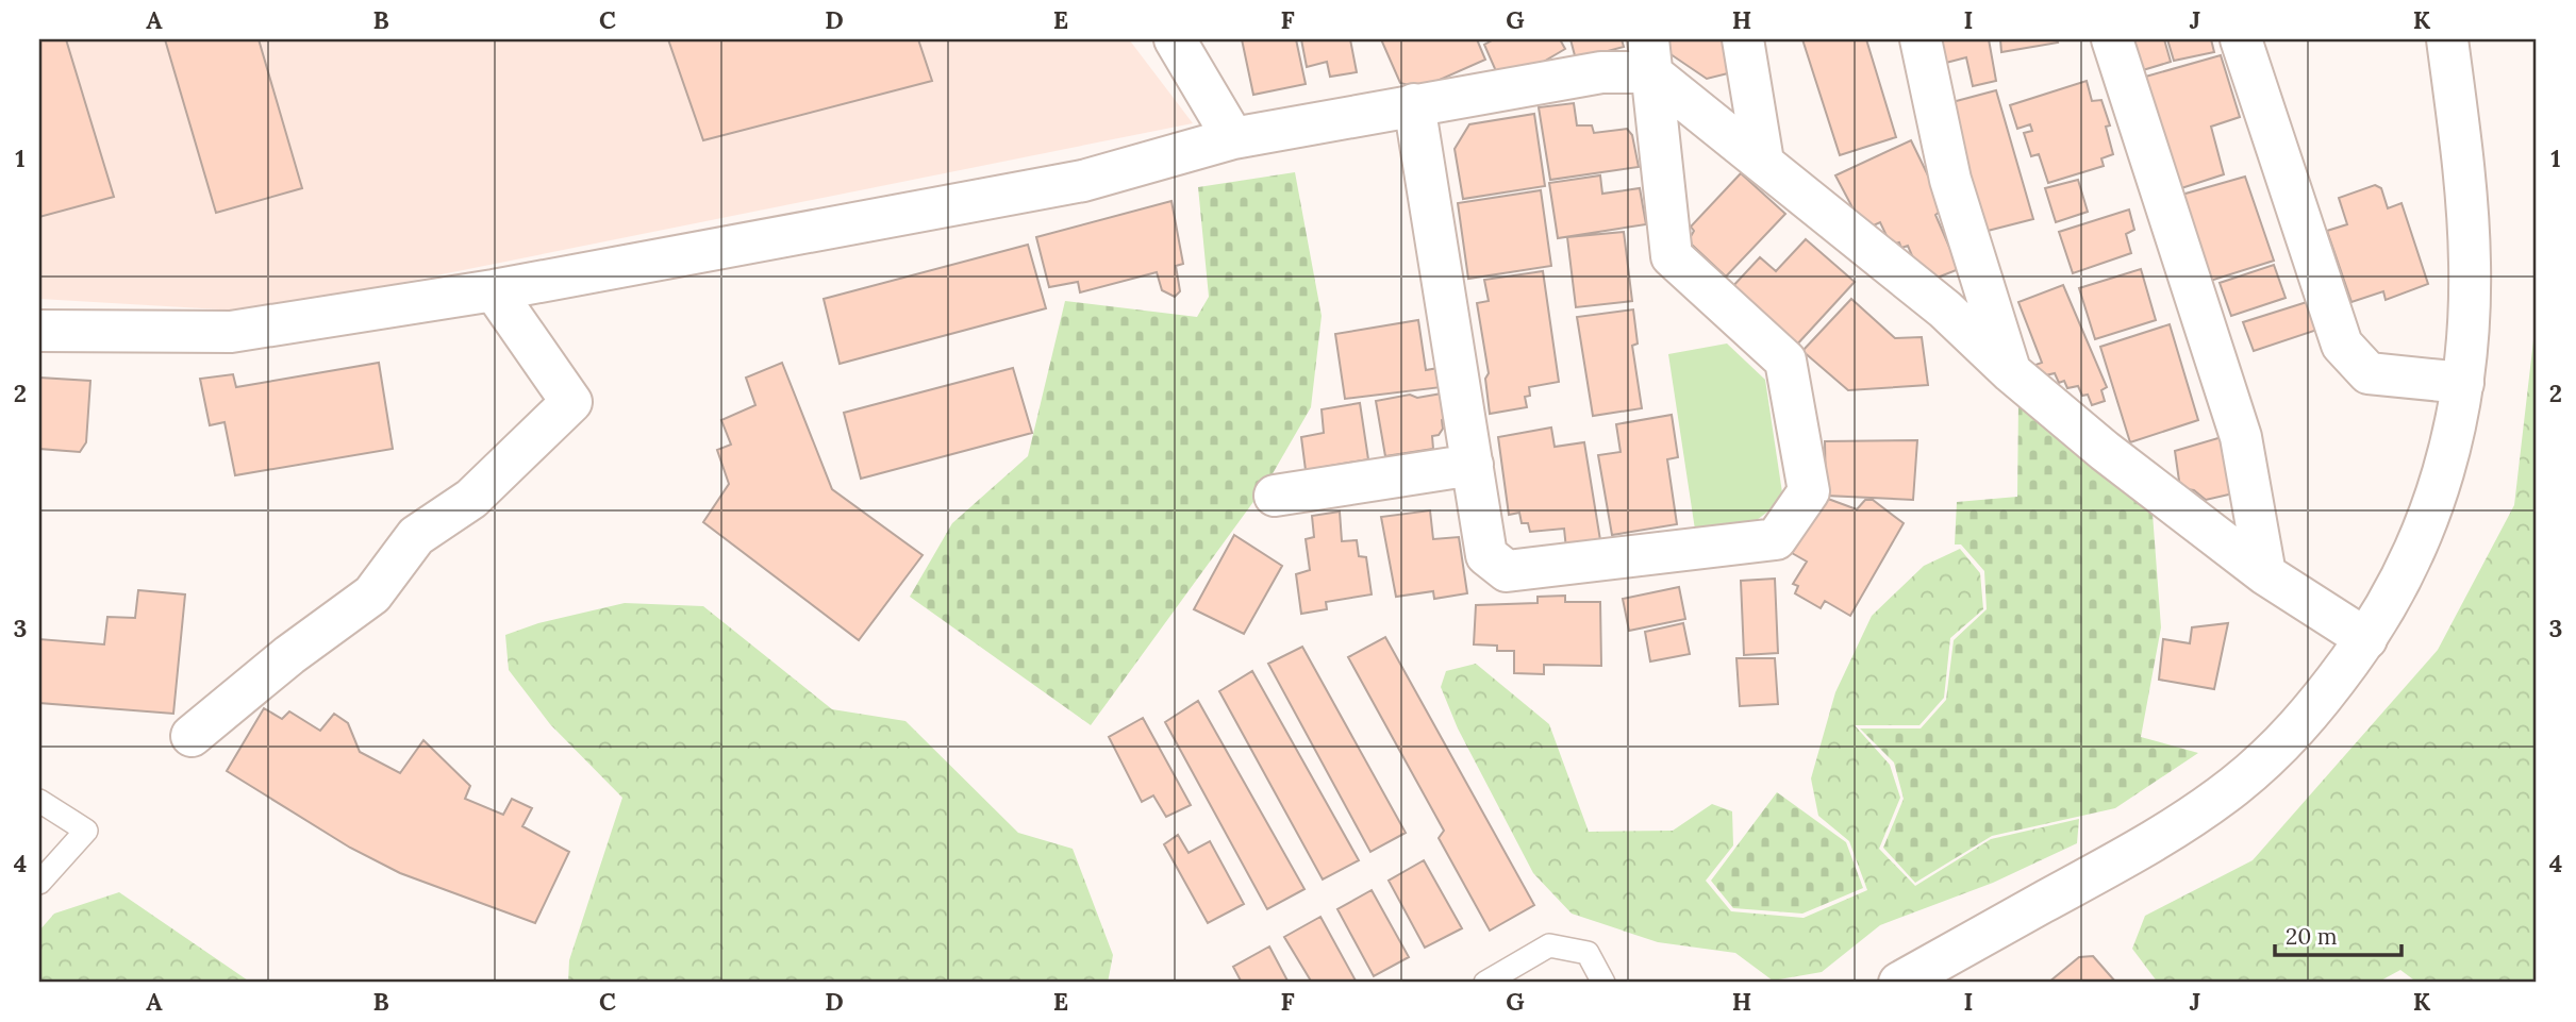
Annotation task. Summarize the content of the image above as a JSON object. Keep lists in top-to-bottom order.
{
  "scale_bar": "20 m",
  "grid": {
    "columns": [
      "A",
      "B",
      "C",
      "D",
      "E",
      "F",
      "G",
      "H",
      "I",
      "J",
      "K"
    ],
    "rows": [
      "1",
      "2",
      "3",
      "4"
    ]
  }
}
